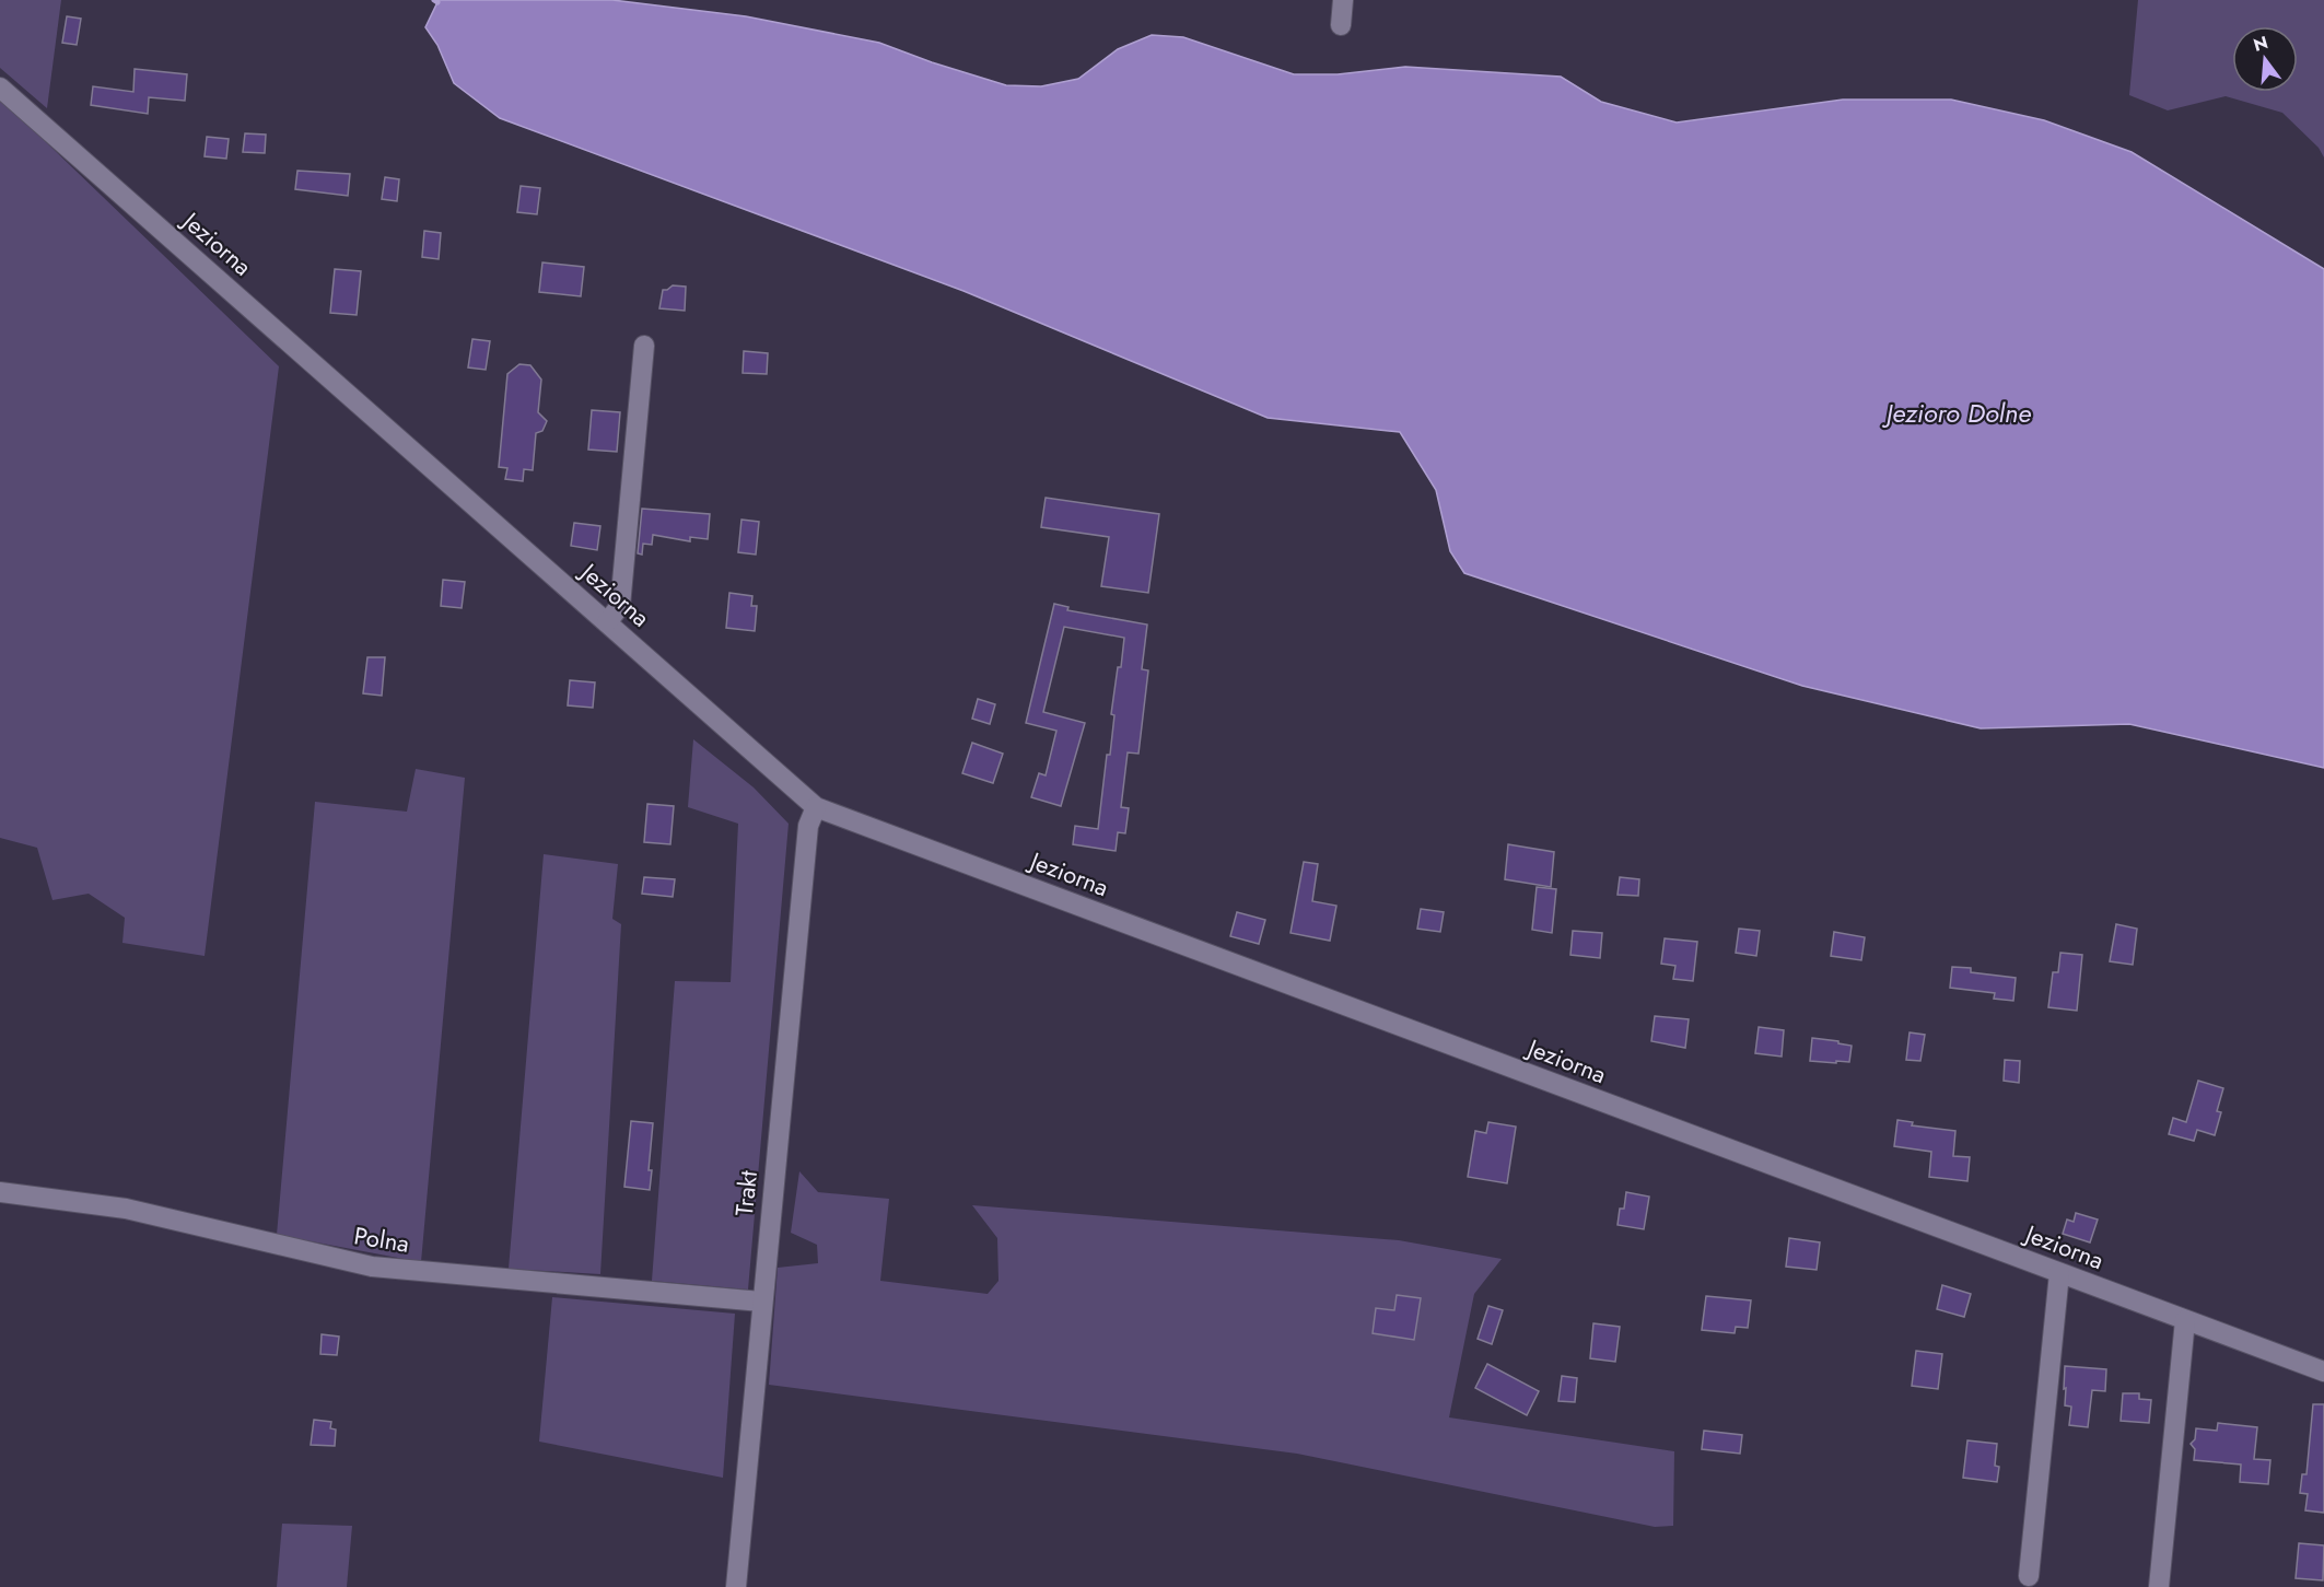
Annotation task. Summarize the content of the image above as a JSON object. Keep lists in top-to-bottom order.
{
  "streets": {
    "street": ["Jeziorna", "Trakt", "Polna"]
  },
  "crossings": [
    ["Jeziorna", "Trakt"],
    ["Trakt", "Polna"]
  ],
  "water": ["Jezioro Dolne"],
  "north": "top"
}
